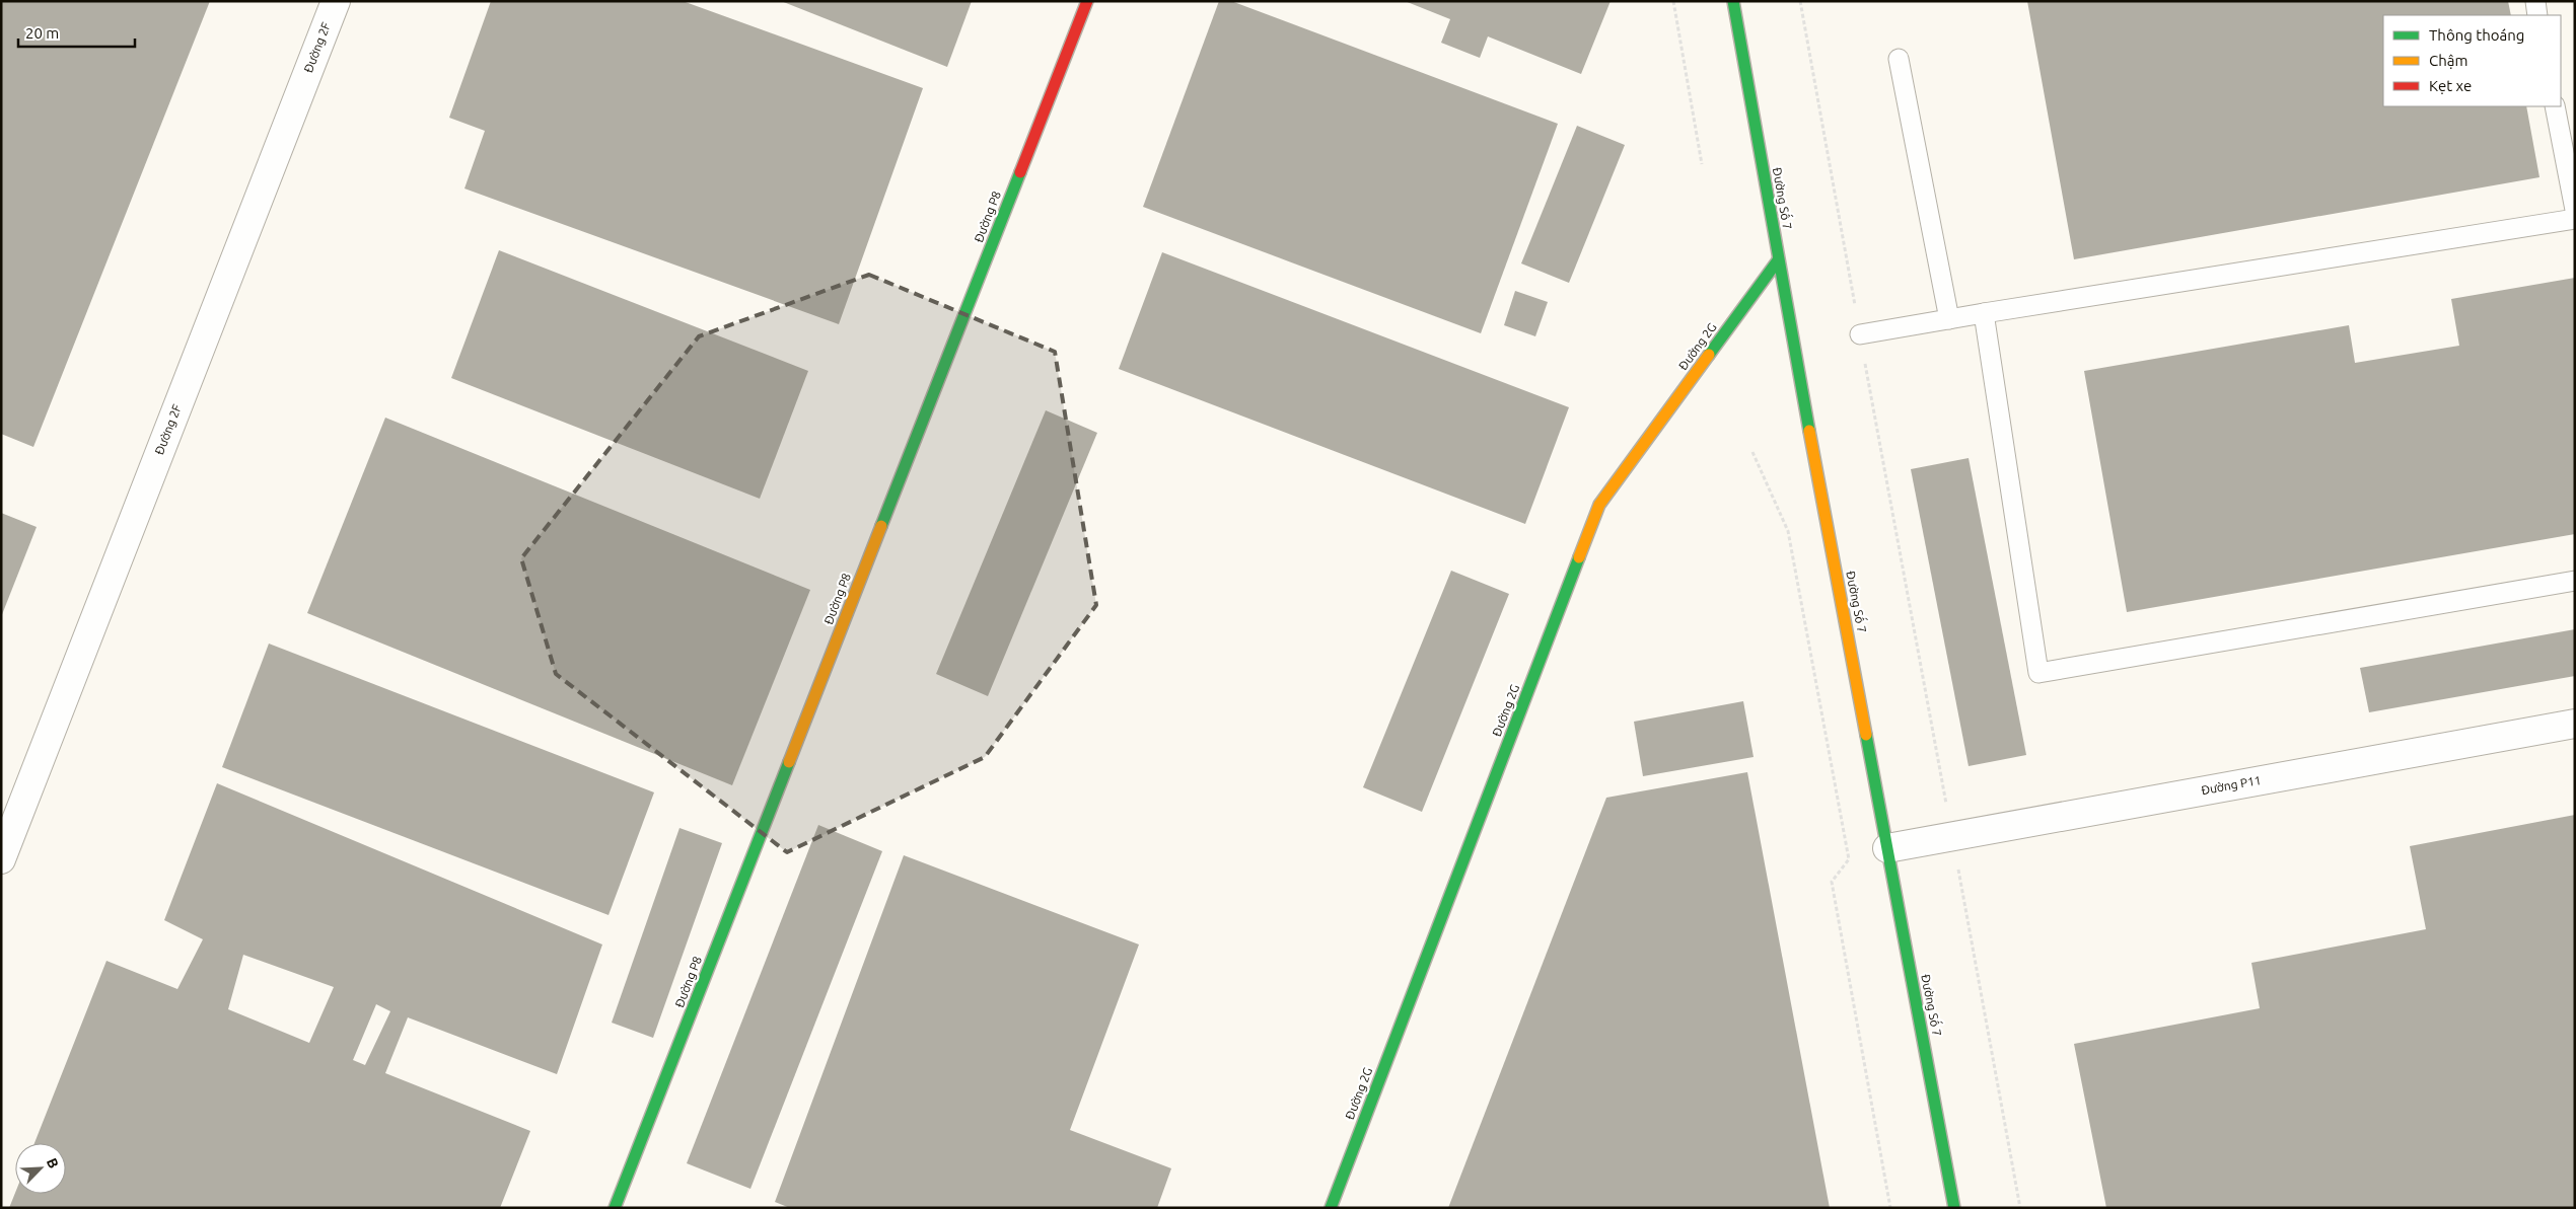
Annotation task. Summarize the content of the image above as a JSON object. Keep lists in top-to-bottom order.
{
  "streets": {
    "street": [
      "Đường 2F",
      "Đường Số 7",
      "Đường P8",
      "Đường 2G",
      "Đường P11"
    ]
  },
  "crossings": [
    ["Đường Số 7", "Đường 2G"],
    ["Đường Số 7", "Đường P11"]
  ],
  "legend": ["Thông thoáng", "Chậm", "Kẹt xe"],
  "scale_bar": "20 m",
  "north": "top right"
}
